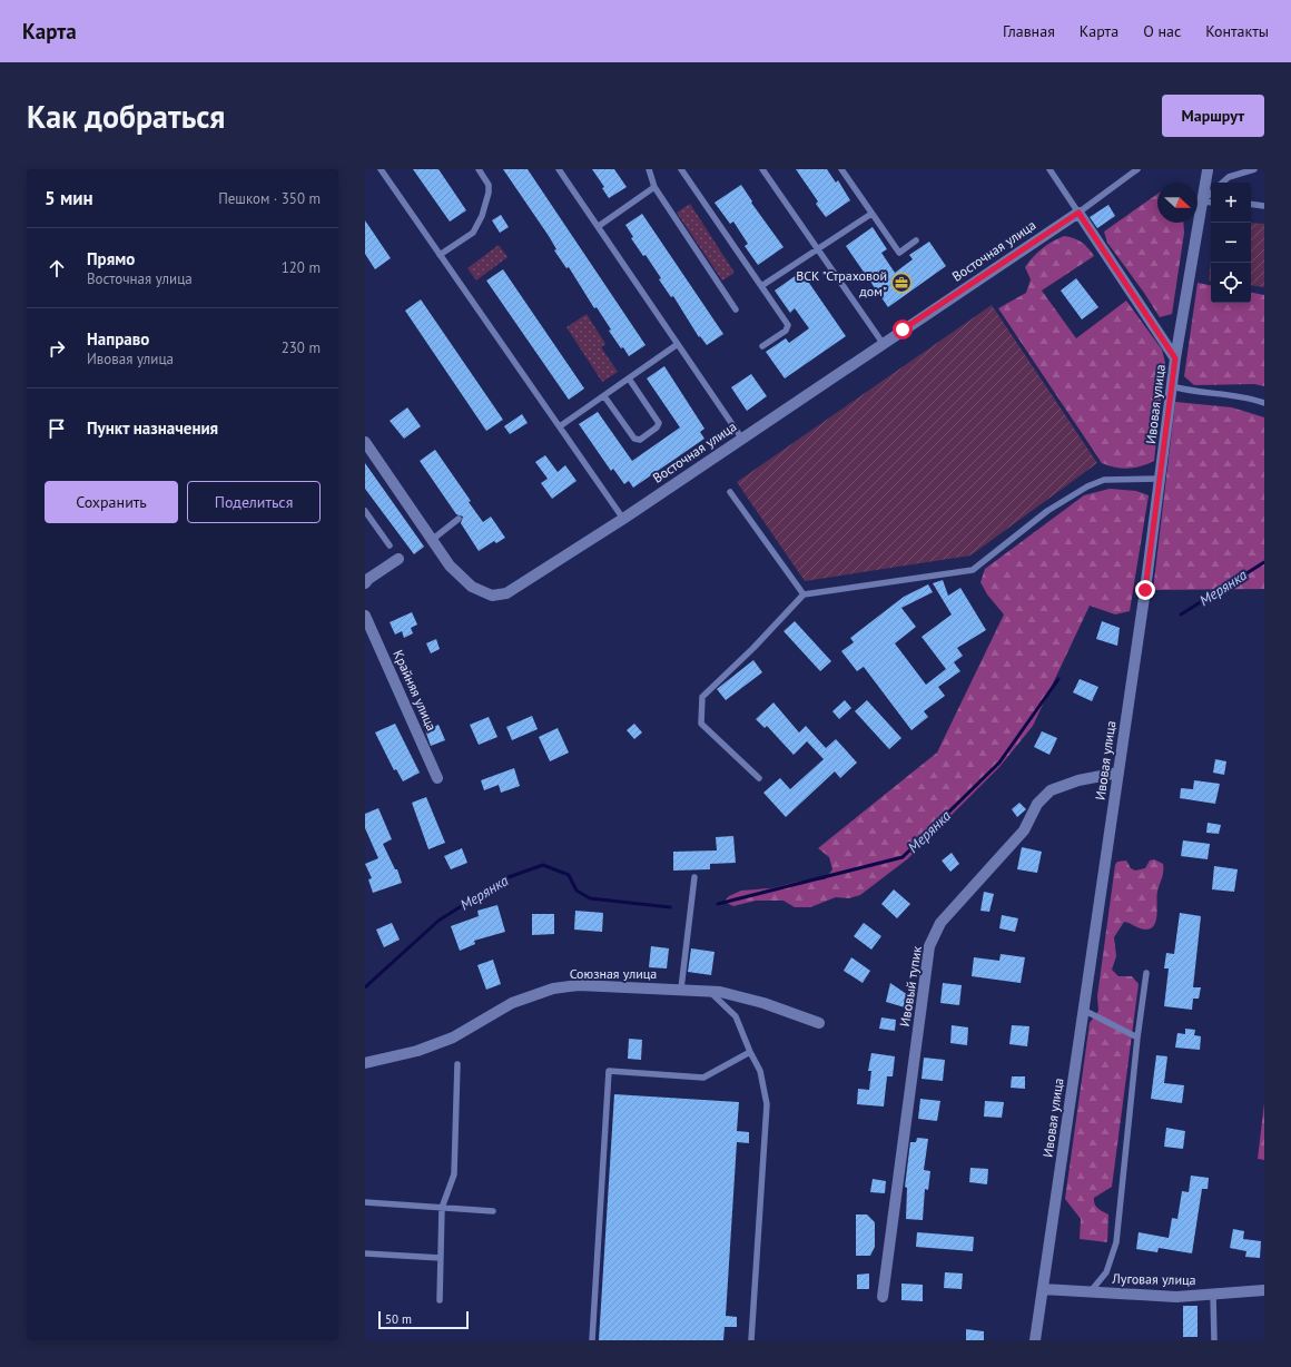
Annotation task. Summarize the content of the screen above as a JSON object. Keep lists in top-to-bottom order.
{
  "streets": {
    "street": [
      "Восточная улица",
      "Ивовая улица",
      "Крайняя улица",
      "Союзная улица",
      "Ивовый тупик",
      "Луговая улица"
    ]
  },
  "crossings": [
    ["Восточная улица", "Ивовая улица"],
    ["Ивовая улица", "Ивовый тупик"],
    ["Ивовая улица", "Луговая улица"]
  ],
  "water": ["Мерянка"],
  "places": {
    "office": ["ВСК \"Страховой дом\""]
  },
  "scale_bar": "50 m",
  "north": "right",
  "page": {
    "header": "Карта",
    "nav": [
      "Главная",
      "Карта",
      "О нас",
      "Контакты"
    ],
    "buttons": [
      "Маршрут",
      ["Сохранить", "Поделиться"]
    ],
    "title": "Как добраться",
    "heading": ["5 мин", "Пешком · 350 m"],
    "map_buttons": ["+", "−"],
    "list": [
      ["Прямо", "Восточная улица", "120 m"],
      ["Направо", "Ивовая улица", "230 m"],
      "Пункт назначения"
    ],
    "scale": "50 m"
  }
}
